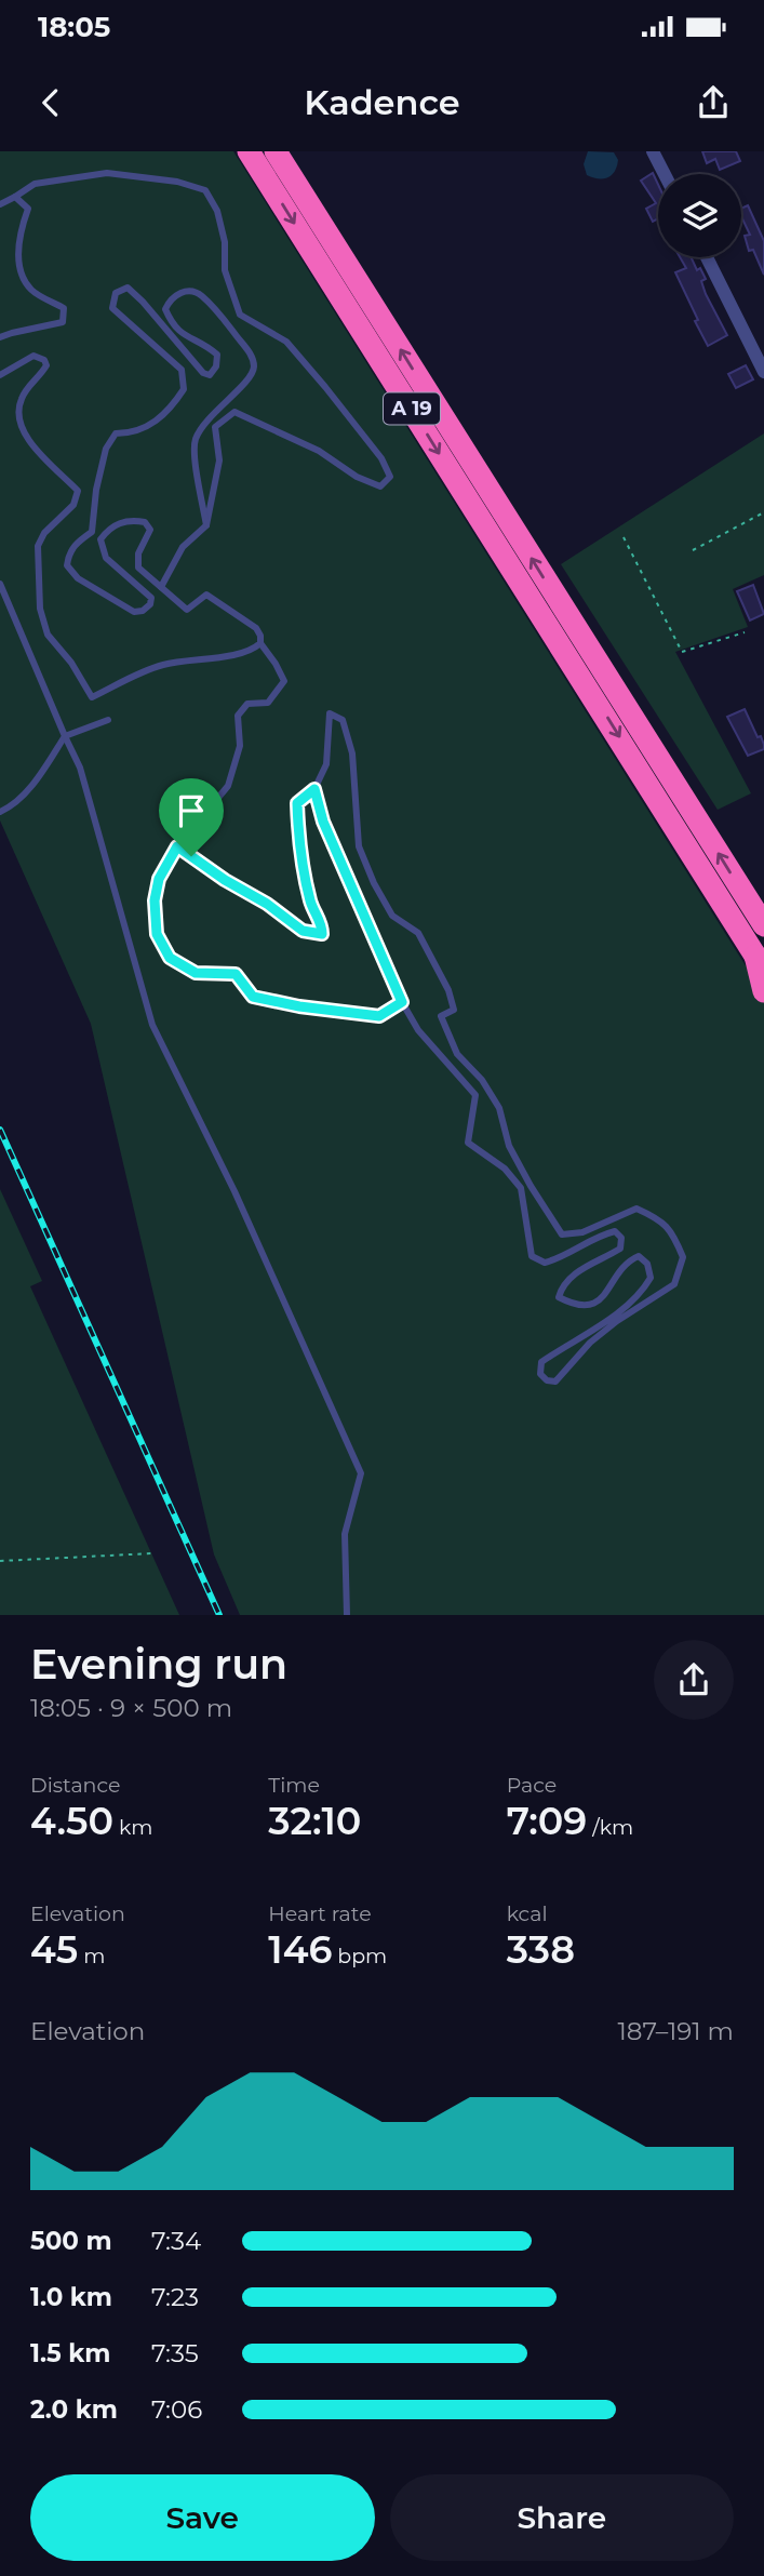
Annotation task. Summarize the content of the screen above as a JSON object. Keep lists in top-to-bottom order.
{
  "streets": {
    "highway": ["A 19"]
  },
  "page": {
    "status": "18:05",
    "header": "Kadence",
    "heading": ["Evening run", "18:05 · 9 × 500 m"],
    "stats": [
      ["Distance", "4.50 km"],
      ["Time", "32:10"],
      ["Pace", "7:09 /km"],
      ["Elevation", "45 m"],
      ["Heart rate", "146 bpm"],
      ["kcal", "338"]
    ],
    "chart": ["Elevation", "187–191 m"],
    "list": [
      {
        "name": "500 m",
        "note": "7:34"
      },
      {
        "name": "1.0 km",
        "note": "7:23"
      },
      {
        "name": "1.5 km",
        "note": "7:35"
      },
      {
        "name": "2.0 km",
        "note": "7:06"
      }
    ],
    "buttons": ["Save", "Share"]
  }
}
